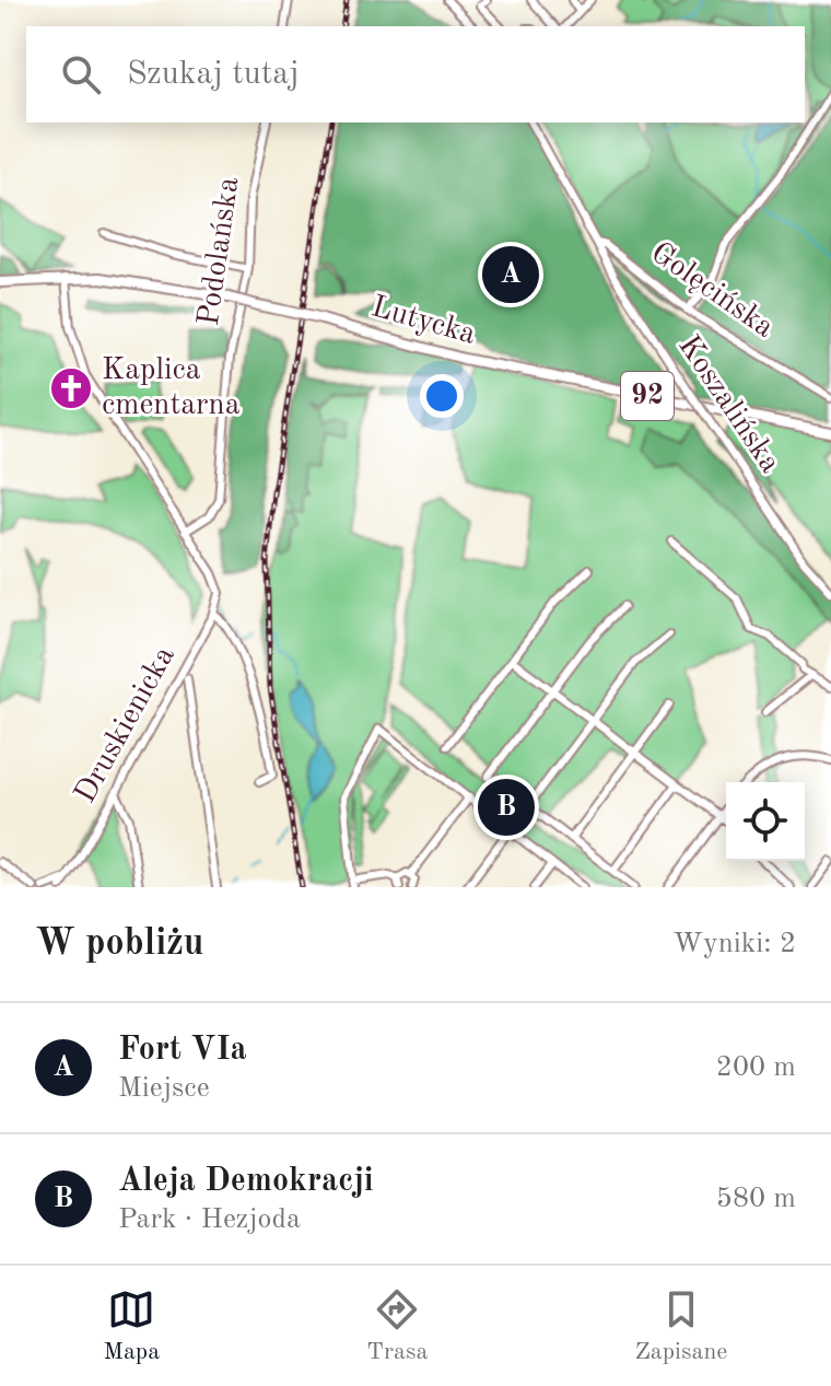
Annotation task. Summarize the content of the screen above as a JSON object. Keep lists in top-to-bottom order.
{
  "streets": {
    "main road": ["Lutycka", "92"],
    "street": [
      "Podolańska",
      "Golęcińska",
      "Koszalińska",
      "Druskienicka"
    ]
  },
  "crossings": [
    ["Podolańska", "Druskienicka"],
    ["Golęcińska", "Koszalińska"]
  ],
  "places": {
    "church": ["Kaplica cmentarna"]
  },
  "page": {
    "search": "Szukaj tutaj",
    "pins": ["A", "B"],
    "heading": ["W pobliżu", "Wyniki: 2"],
    "list": [
      {
        "mark": "A",
        "name": "Fort VIa",
        "note": "Miejsce",
        "value": "200 m"
      },
      {
        "mark": "B",
        "name": "Aleja Demokracji",
        "note": "Park · Hezjoda",
        "value": "580 m"
      }
    ],
    "nav": ["Mapa", "Trasa", "Zapisane"]
  }
}
